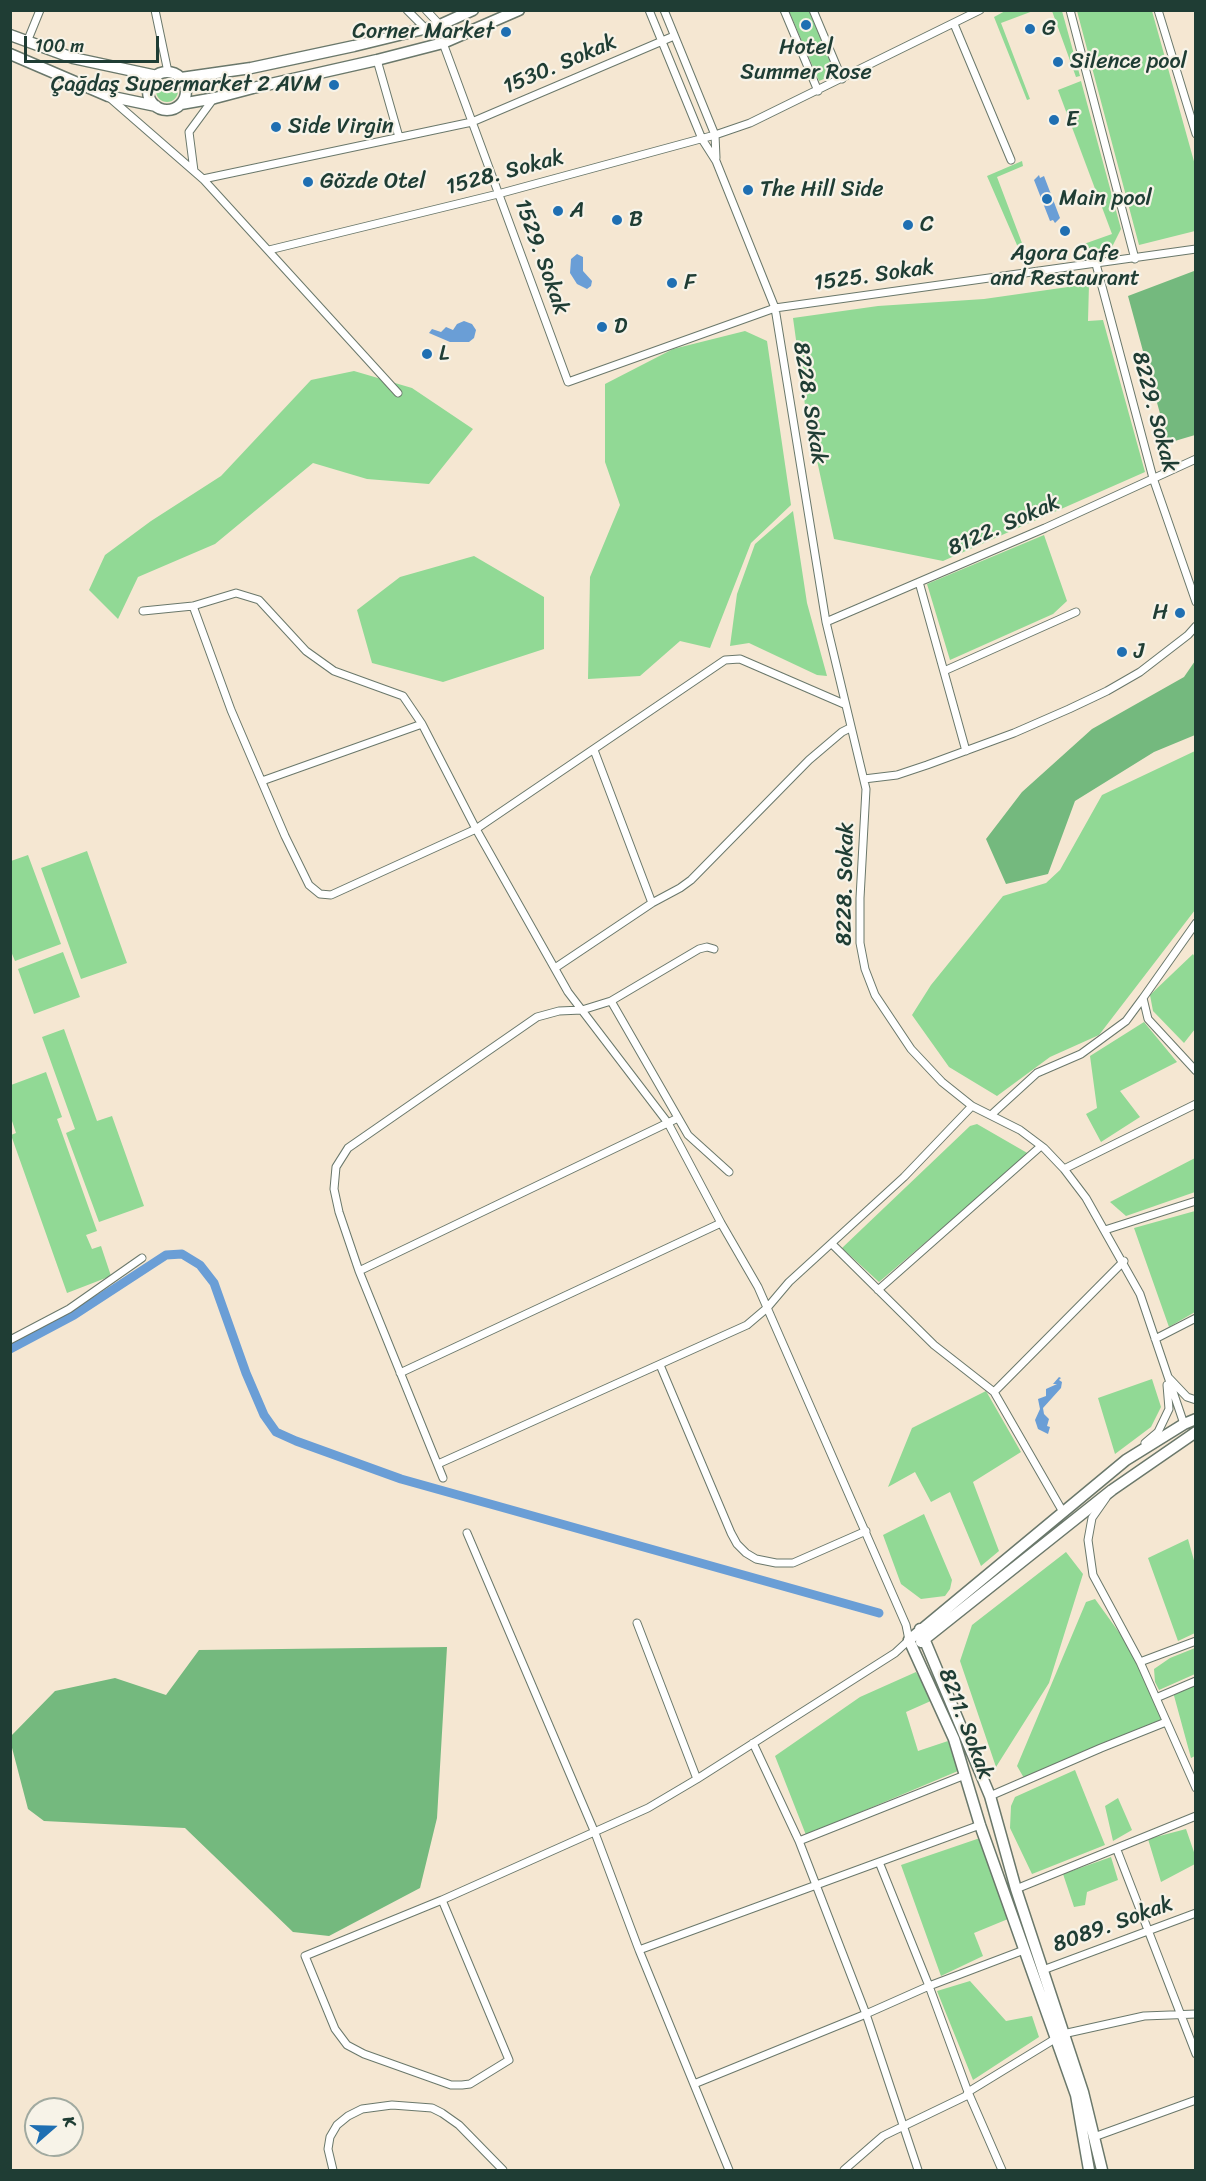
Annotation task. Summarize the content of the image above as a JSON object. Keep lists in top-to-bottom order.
{
  "streets": {
    "street": [
      "1530. Sokak",
      "1528. Sokak",
      "1529. Sokak",
      "1525. Sokak",
      "8228. Sokak",
      "8229. Sokak",
      "8122. Sokak",
      "8211. Sokak",
      "8089. Sokak"
    ]
  },
  "crossings": [
    ["1530. Sokak", "1529. Sokak"],
    ["1528. Sokak", "1529. Sokak"],
    ["1529. Sokak", "1525. Sokak"],
    ["1525. Sokak", "8228. Sokak"],
    ["1525. Sokak", "8229. Sokak"],
    ["8228. Sokak", "8122. Sokak"],
    ["8229. Sokak", "8122. Sokak"]
  ],
  "places": [
    "Hotel Summer Rose",
    "G",
    "Corner Market",
    "Silence pool",
    "Çağdaş Supermarket 2 AVM",
    "E",
    "Side Virgin",
    "Gözde Otel",
    "The Hill Side",
    "Main pool",
    "A",
    "B",
    "C",
    "Agora Cafe and Restaurant",
    "F",
    "D",
    "L",
    "H",
    "J"
  ],
  "scale_bar": "100 m",
  "north": "right"
}
